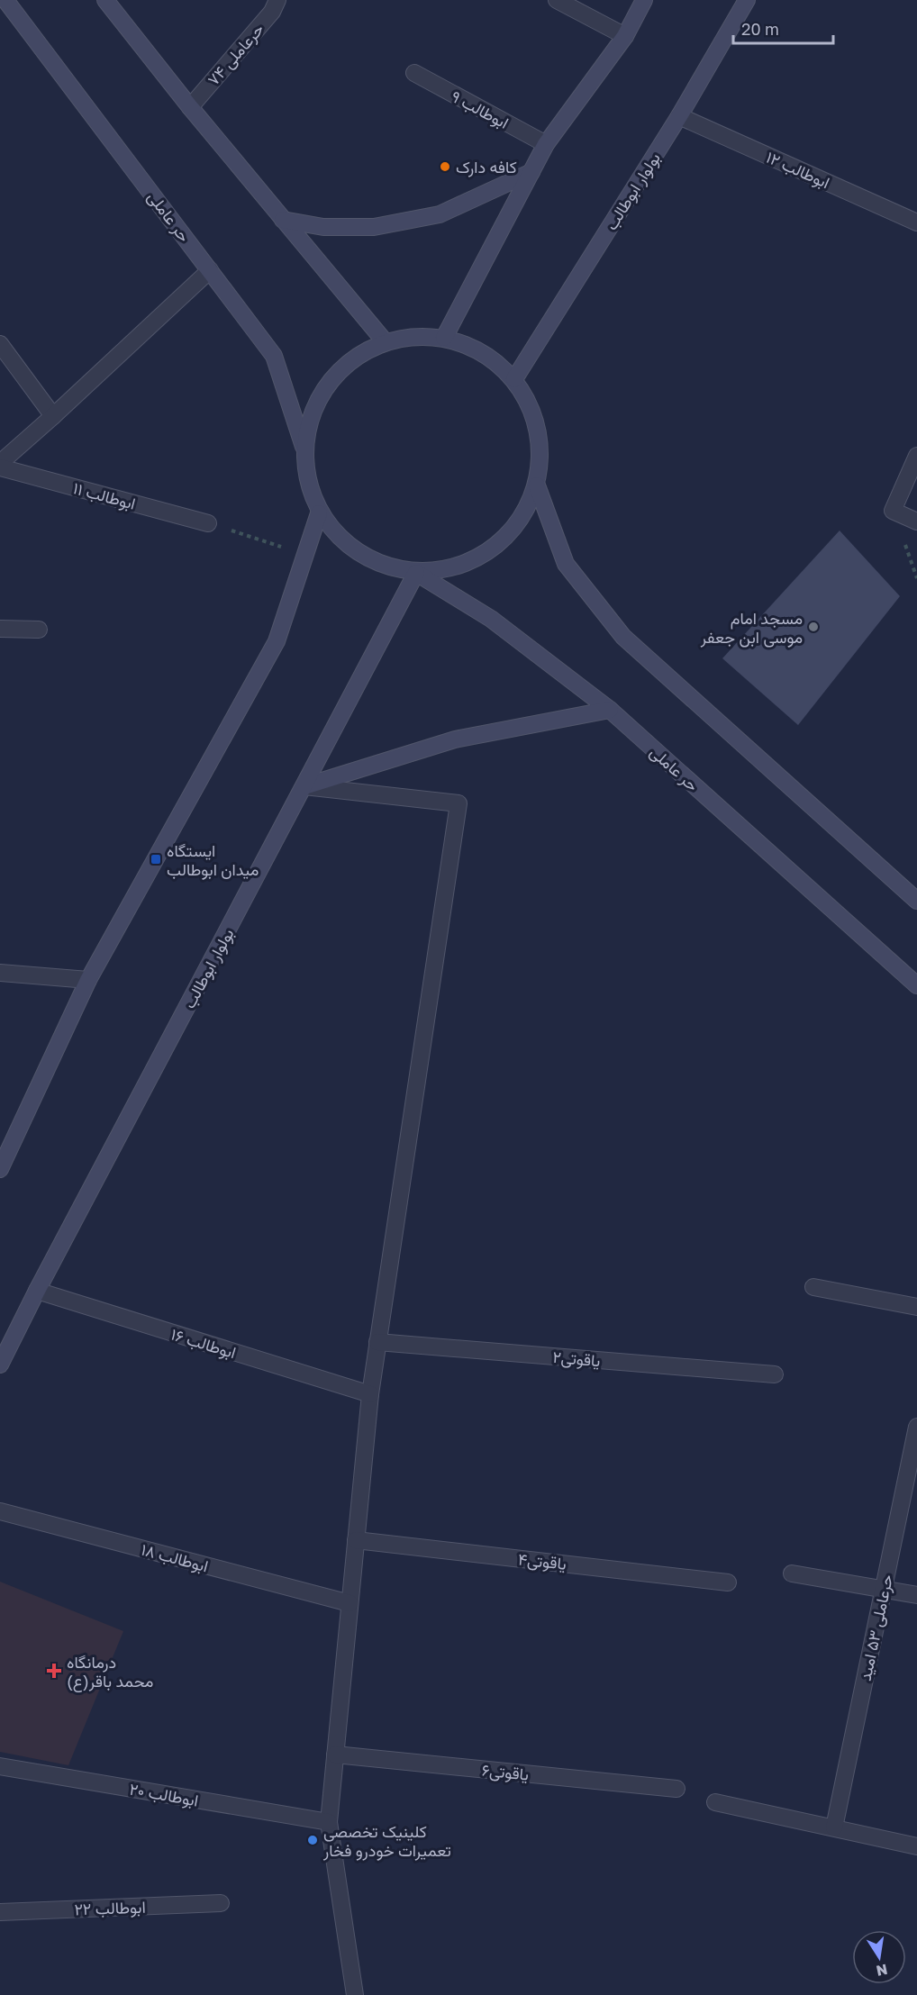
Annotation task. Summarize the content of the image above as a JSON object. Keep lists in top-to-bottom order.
{
  "streets": {
    "main road": ["بولوار ابوطالب", "حر عاملی"],
    "street": [
      "حرعاملی ۷۴",
      "ابوطالب ۹",
      "ابوطالب ۱۲",
      "ابوطالب ۱۱",
      "ابوطالب ۱۶",
      "یاقوتی۲",
      "ابوطالب ۱۸",
      "یاقوتی۴",
      "حرعاملی ۵۳ امید",
      "یاقوتی۶",
      "ابوطالب ۲۰",
      "ابوطالب ۲۲"
    ]
  },
  "crossings": [
    ["ابوطالب ۱۲", "بولوار ابوطالب"],
    ["بولوار ابوطالب", "حر عاملی"],
    ["بولوار ابوطالب", "ابوطالب ۱۶"]
  ],
  "places": {
    "other": ["کافه دارک", "مسجد امام موسی ابن جعفر", "کلینیک تخصصی تعمیرات خودرو فخار"],
    "transit": ["ایستگاه میدان ابوطالب"],
    "health": ["درمانگاه محمد باقر(ع)"]
  },
  "scale_bar": "20 m",
  "north": "bottom"
}
